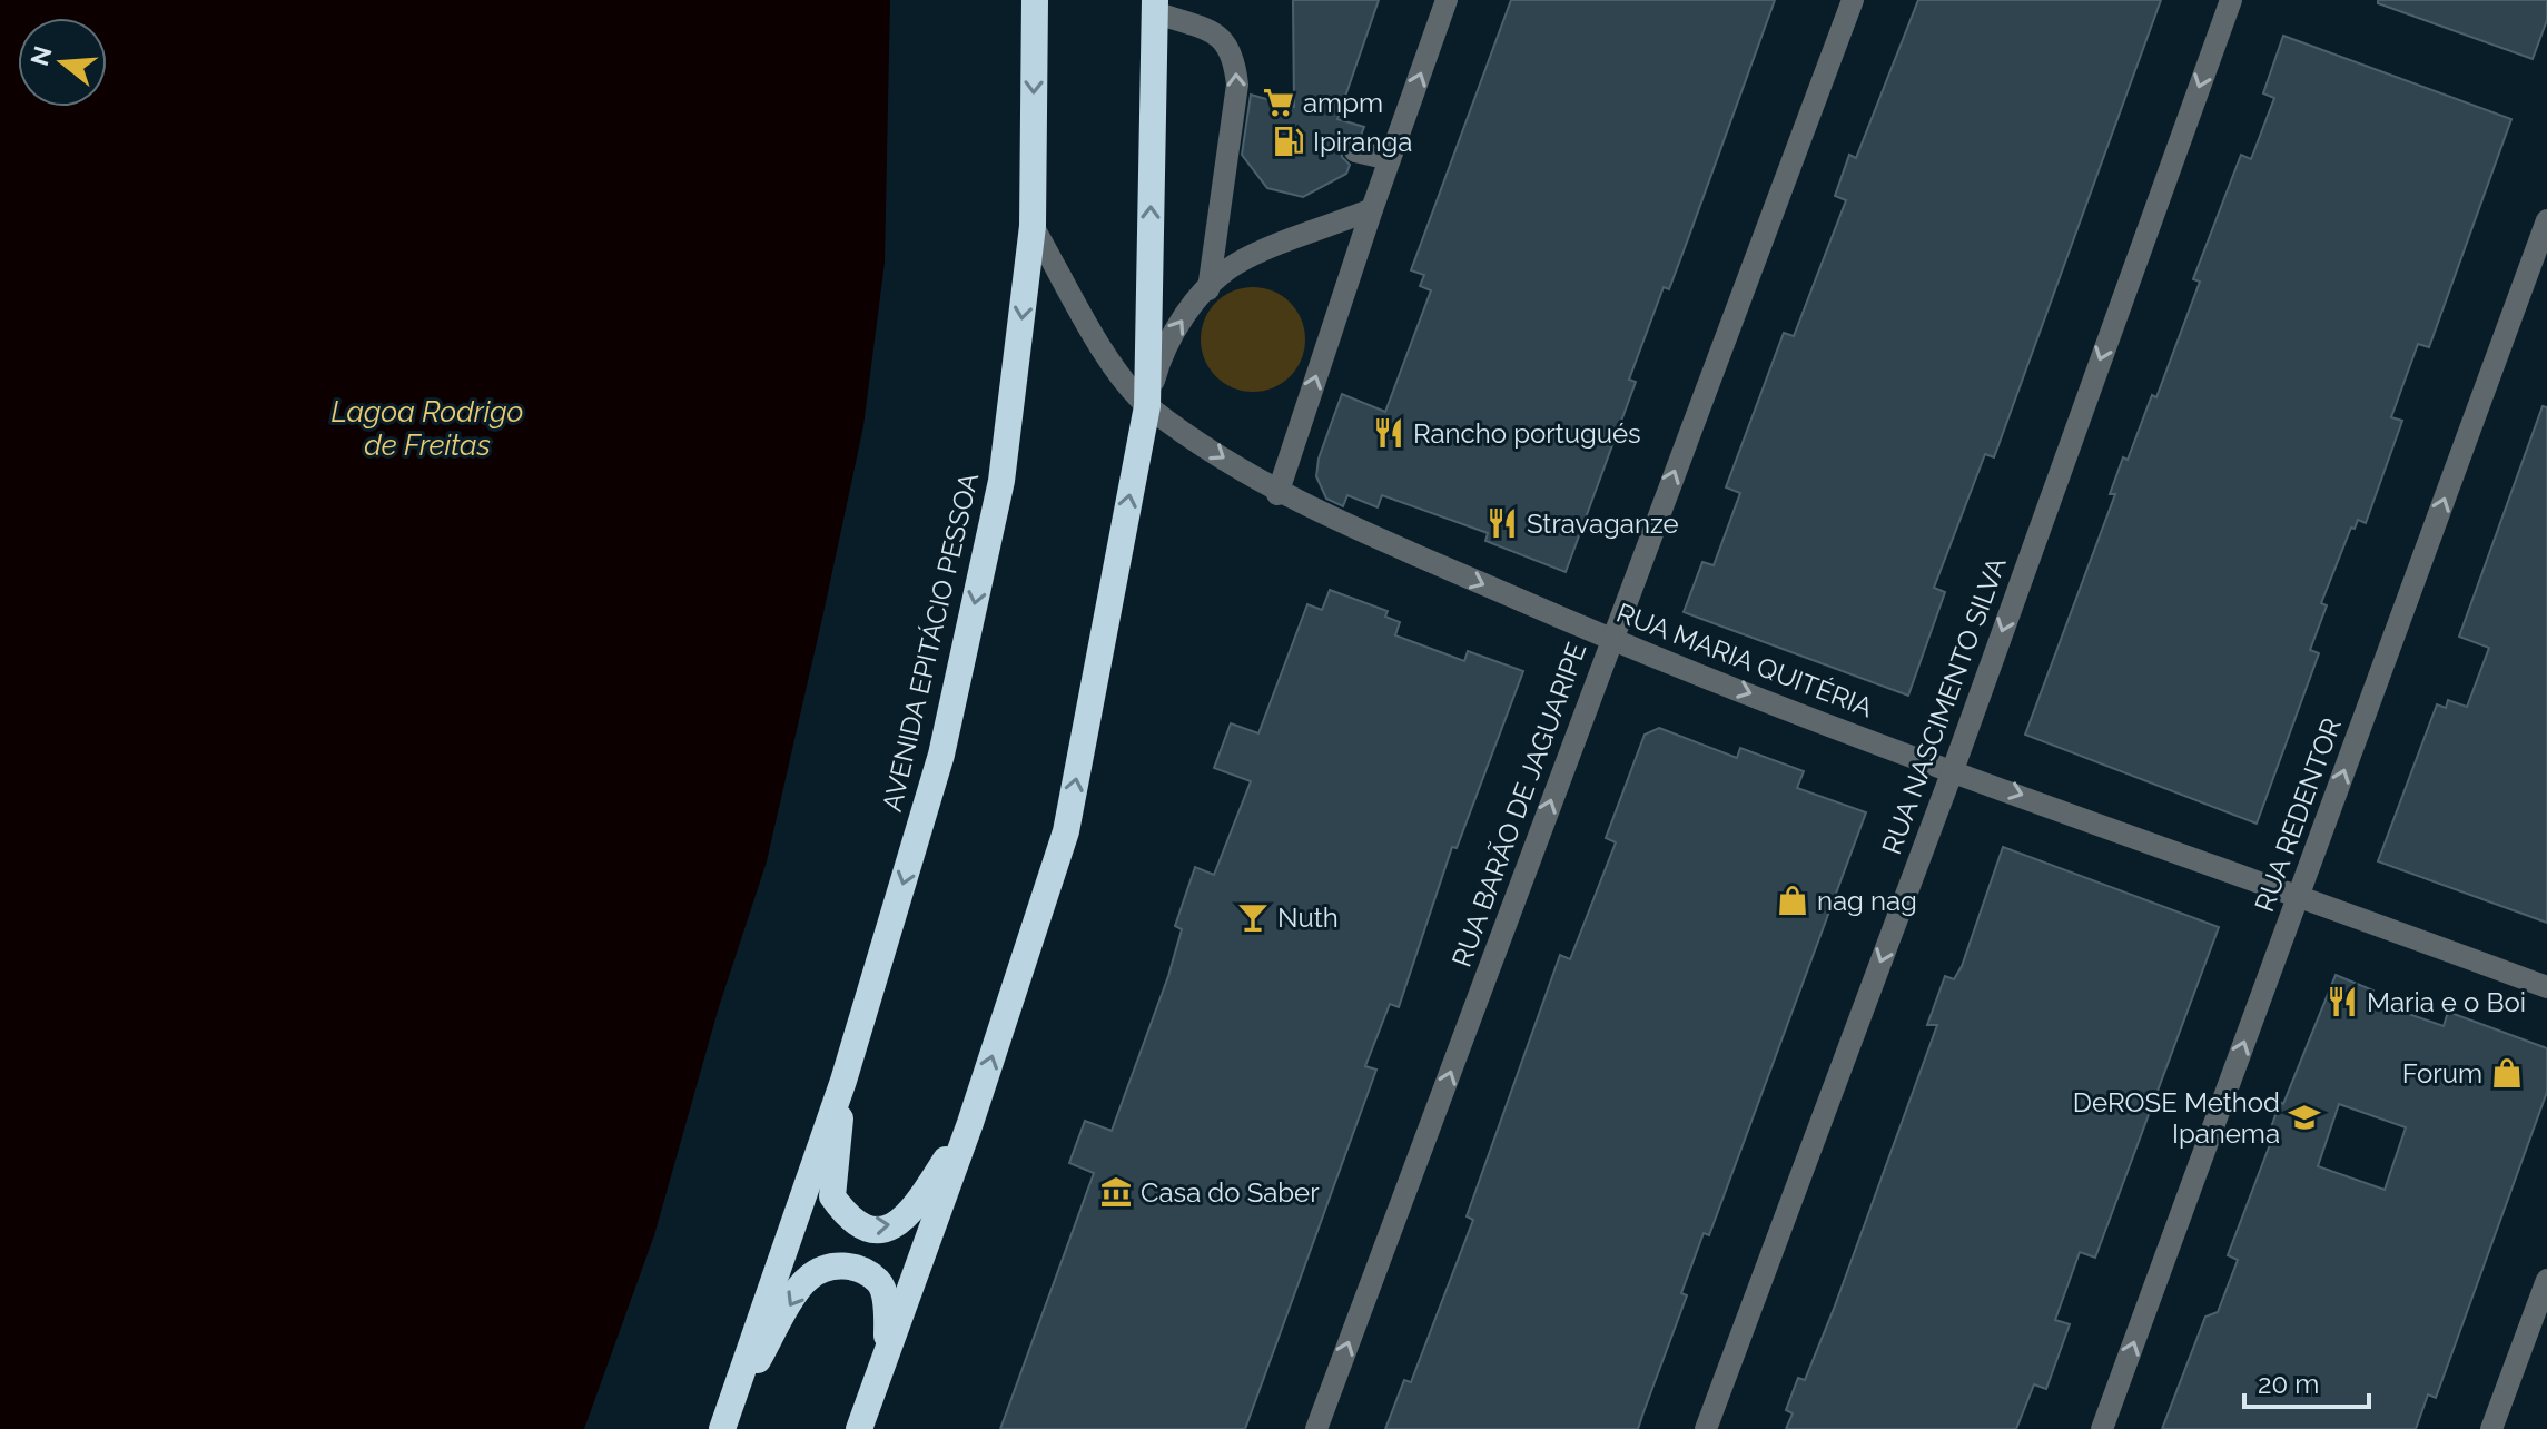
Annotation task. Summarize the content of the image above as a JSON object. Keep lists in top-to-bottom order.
{
  "streets": {
    "highway": ["AVENIDA EPITÁCIO PESSOA"],
    "street": [
      "RUA MARIA QUITÉRIA",
      "RUA NASCIMENTO SILVA",
      "RUA BARÃO DE JAGUARIPE",
      "RUA REDENTOR"
    ]
  },
  "crossings": [
    ["AVENIDA EPITÁCIO PESSOA", "RUA MARIA QUITÉRIA"],
    ["RUA MARIA QUITÉRIA", "RUA NASCIMENTO SILVA"],
    ["RUA MARIA QUITÉRIA", "RUA BARÃO DE JAGUARIPE"],
    ["RUA MARIA QUITÉRIA", "RUA REDENTOR"]
  ],
  "one_way": [
    "RUA MARIA QUITÉRIA",
    "RUA NASCIMENTO SILVA",
    "RUA BARÃO DE JAGUARIPE",
    "RUA REDENTOR"
  ],
  "water": ["Lagoa Rodrigo de Freitas"],
  "places": {
    "supermarket": ["ampm"],
    "fuel station": ["Ipiranga"],
    "restaurant": ["Rancho portugués", "Stravaganze", "Maria e o Boi"],
    "shop": ["nag nag", "Forum"],
    "bar": ["Nuth"],
    "school or university": ["DeROSE Method Ipanema"],
    "museum": ["Casa do Saber"]
  },
  "scale_bar": "20 m",
  "north": "left"
}
